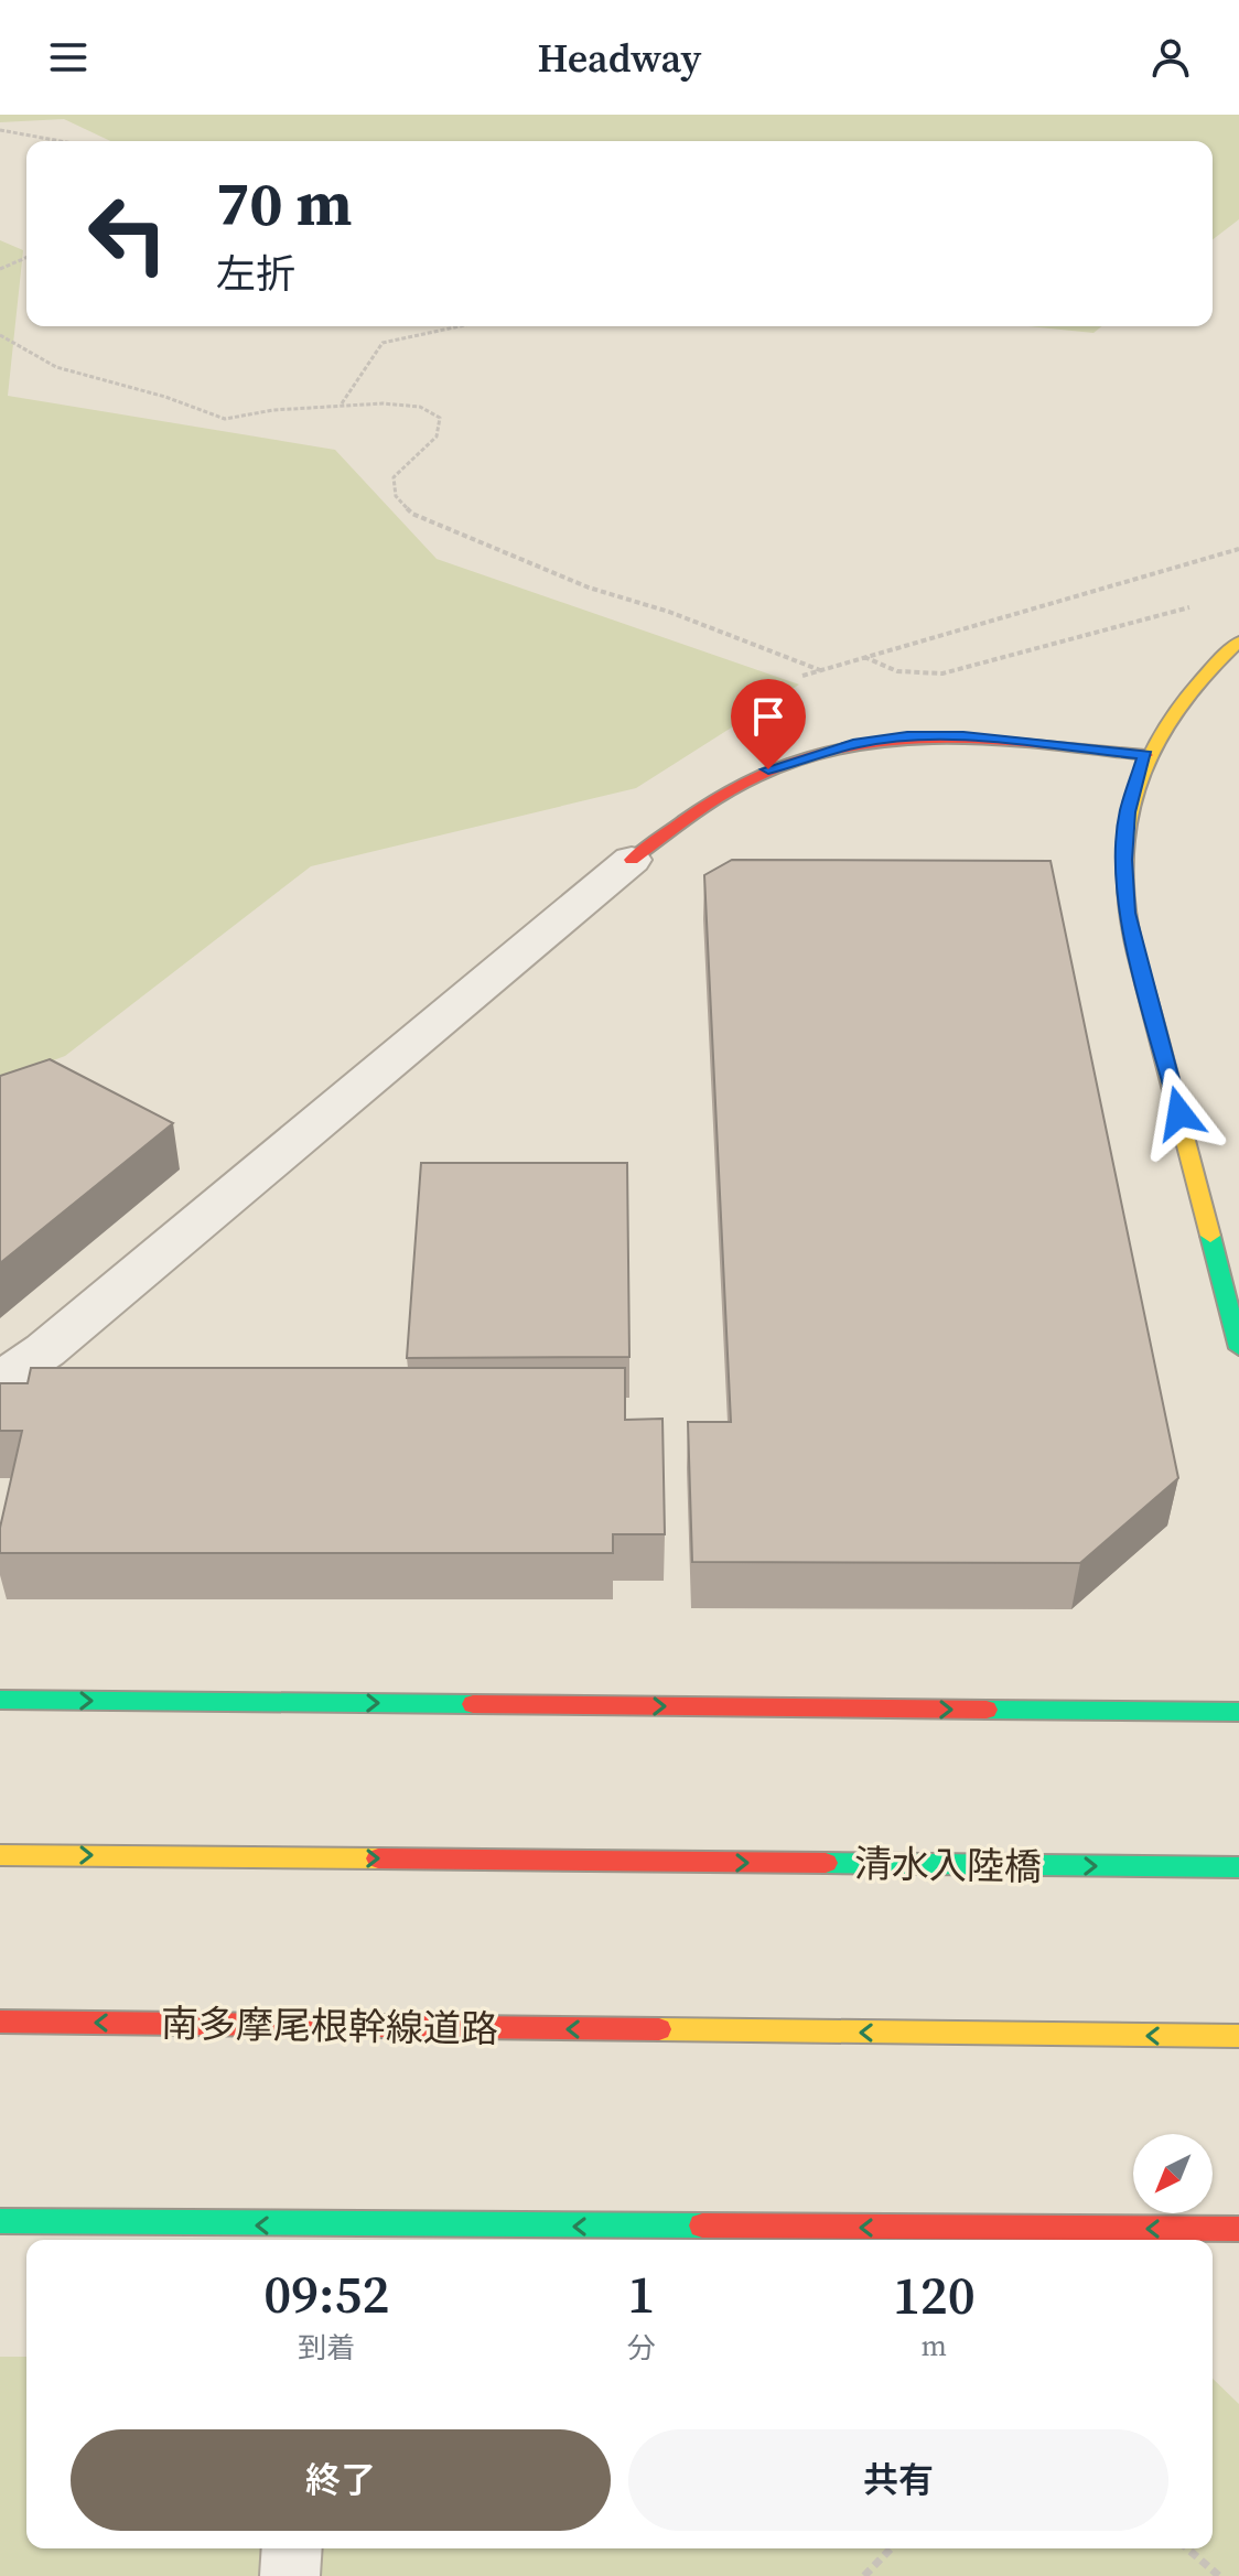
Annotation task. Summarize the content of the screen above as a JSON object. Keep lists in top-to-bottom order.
{
  "streets": {
    "main road": ["清水入陸橋", "南多摩尾根幹線道路"]
  },
  "one_way": ["南多摩尾根幹線道路"],
  "north": "bottom left",
  "page": {
    "header": "Headway",
    "turn": ["70 m", "左折"],
    "eta": [
      "09:52",
      "到着",
      "1",
      "分",
      "120",
      "m"
    ],
    "buttons": ["終了", "共有"]
  }
}
